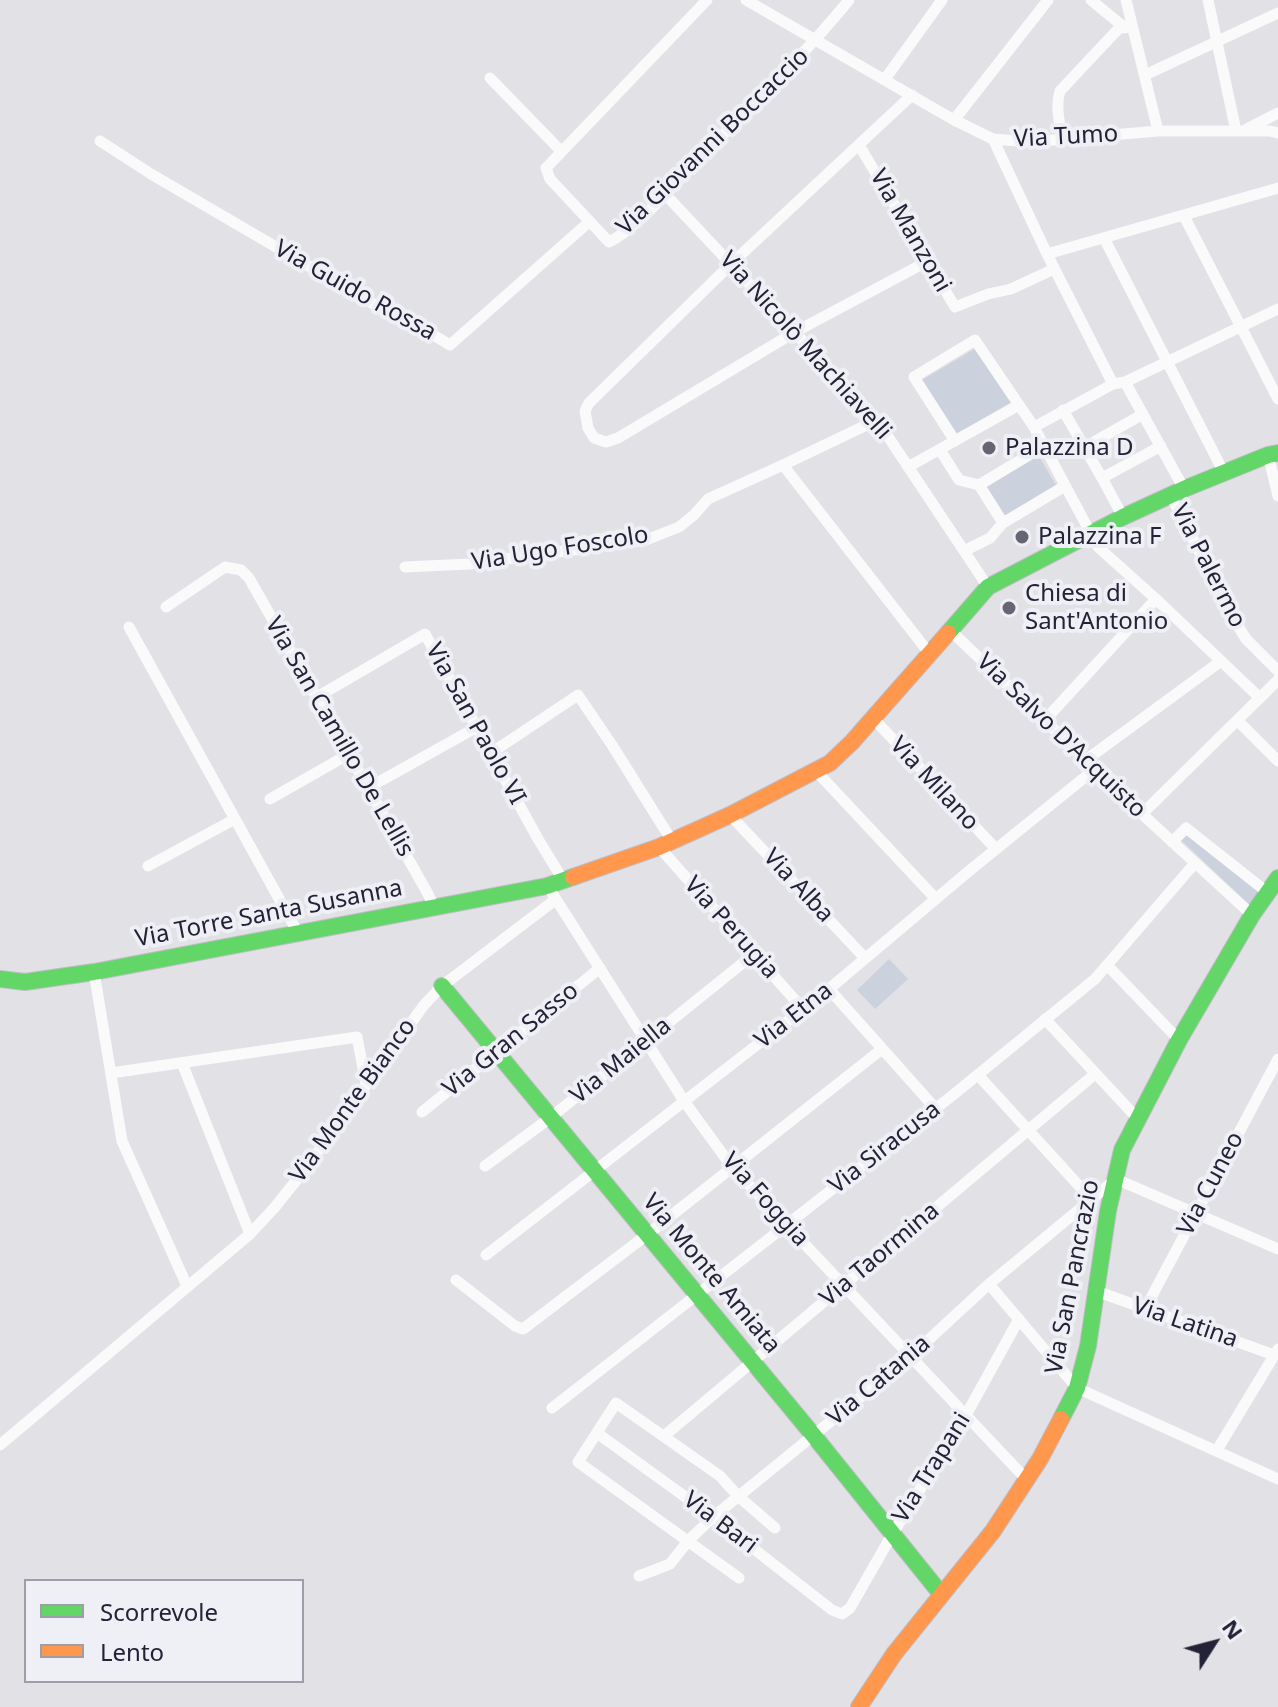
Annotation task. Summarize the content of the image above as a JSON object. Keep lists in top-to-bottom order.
{
  "streets": {
    "street": [
      "Via Tumo",
      "Via Giovanni Boccaccio",
      "Via Manzoni",
      "Via Guido Rossa",
      "Via Nicolò Machiavelli",
      "Via Ugo Foscolo",
      "Via Palermo",
      "Via San Paolo VI",
      "Via Salvo D'Acquisto",
      "Via San Camillo De Lellis",
      "Via Milano",
      "Via Alba",
      "Via Torre Santa Susanna",
      "Via Perugia",
      "Via Etna",
      "Via Gran Sasso",
      "Via Maiella",
      "Via Monte Bianco",
      "Via Siracusa",
      "Via Cuneo",
      "Via Foggia",
      "Via Taormina",
      "Via Monte Amiata",
      "Via San Pancrazio",
      "Via Latina",
      "Via Catania",
      "Via Trapani",
      "Via Bari"
    ]
  },
  "crossings": [
    ["Via Tumo", "Via Giovanni Boccaccio"],
    ["Via Tumo", "Via Palermo"],
    ["Via Giovanni Boccaccio", "Via Guido Rossa"],
    ["Via Giovanni Boccaccio", "Via Nicolò Machiavelli"],
    ["Via Manzoni", "Via Palermo"],
    ["Via Nicolò Machiavelli", "Via Ugo Foscolo"],
    ["Via Nicolò Machiavelli", "Via Torre Santa Susanna"],
    ["Via Palermo", "Via Torre Santa Susanna"],
    ["Via San Paolo VI", "Via San Camillo De Lellis"],
    ["Via San Paolo VI", "Via Torre Santa Susanna"],
    ["Via San Paolo VI", "Via Perugia"],
    ["Via San Paolo VI", "Via Monte Bianco"],
    ["Via San Paolo VI", "Via Foggia"],
    ["Via Salvo D'Acquisto", "Via Torre Santa Susanna"],
    ["Via Salvo D'Acquisto", "Via Etna"],
    ["Via Salvo D'Acquisto", "Via Siracusa"],
    ["Via Salvo D'Acquisto", "Via San Pancrazio"],
    ["Via San Camillo De Lellis", "Via Torre Santa Susanna"],
    ["Via Milano", "Via Torre Santa Susanna"],
    ["Via Milano", "Via Etna"],
    ["Via Alba", "Via Torre Santa Susanna"],
    ["Via Alba", "Via Etna"],
    ["Via Torre Santa Susanna", "Via Perugia"],
    ["Via Torre Santa Susanna", "Via Monte Bianco"],
    ["Via Torre Santa Susanna", "Via Foggia"],
    ["Via Perugia", "Via Etna"],
    ["Via Perugia", "Via Maiella"],
    ["Via Etna", "Via Foggia"],
    ["Via Etna", "Via Monte Amiata"],
    ["Via Gran Sasso", "Via Foggia"],
    ["Via Gran Sasso", "Via Monte Amiata"],
    ["Via Maiella", "Via Foggia"],
    ["Via Maiella", "Via Monte Amiata"],
    ["Via Monte Bianco", "Via Foggia"],
    ["Via Monte Bianco", "Via Monte Amiata"],
    ["Via Siracusa", "Via Foggia"],
    ["Via Siracusa", "Via Monte Amiata"],
    ["Via Cuneo", "Via Latina"],
    ["Via Foggia", "Via Taormina"],
    ["Via Foggia", "Via San Pancrazio"],
    ["Via Foggia", "Via Catania"],
    ["Via Foggia", "Via Trapani"],
    ["Via Taormina", "Via Monte Amiata"],
    ["Via Taormina", "Via Bari"],
    ["Via Monte Amiata", "Via San Pancrazio"],
    ["Via Monte Amiata", "Via Catania"],
    ["Via Monte Amiata", "Via Trapani"],
    ["Via San Pancrazio", "Via Latina"],
    ["Via San Pancrazio", "Via Catania"],
    ["Via Catania", "Via Bari"],
    ["Via Trapani", "Via Bari"]
  ],
  "places": ["Palazzina D", "Palazzina F", "Chiesa di Sant'Antonio"],
  "legend": ["Scorrevole", "Lento"],
  "north": "top right"
}
